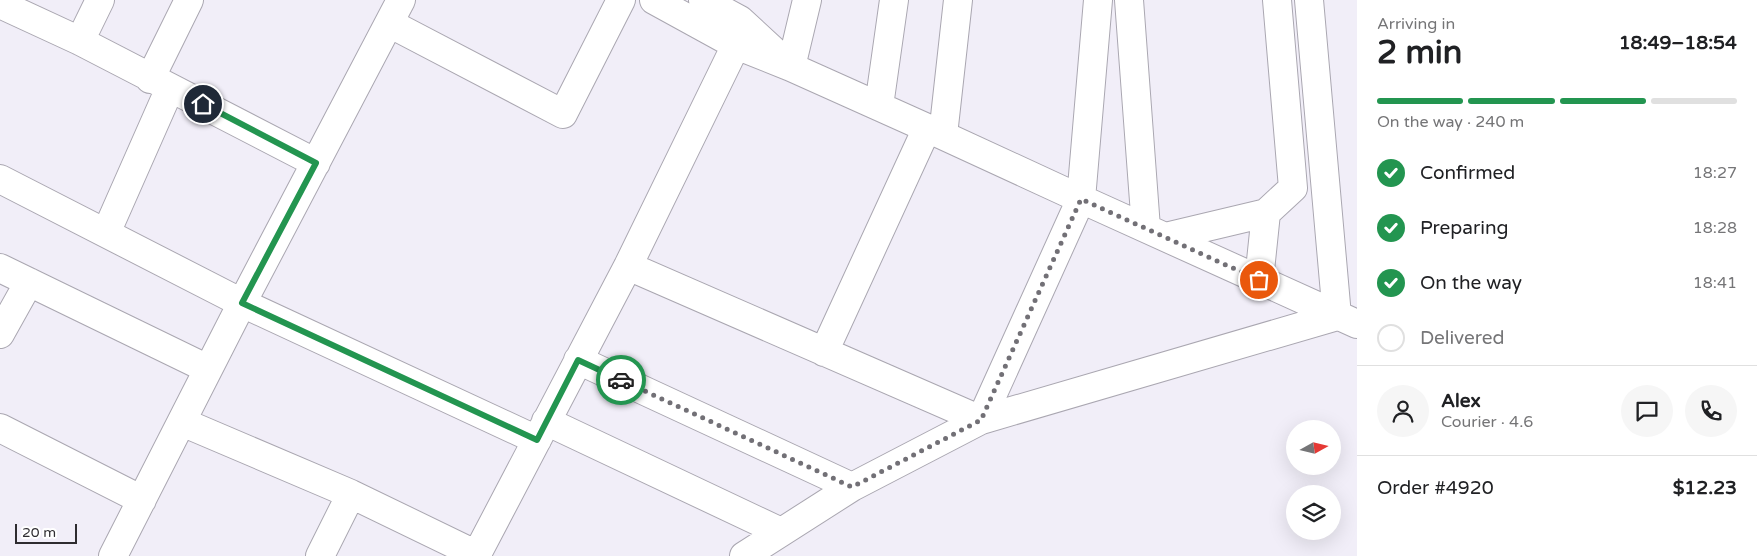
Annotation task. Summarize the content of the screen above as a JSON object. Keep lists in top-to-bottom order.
{
  "scale_bar": "20 m",
  "north": "right",
  "page": {
    "heading": ["2 min", "Arriving in", "18:49–18:54"],
    "panel": [
      "Alex",
      "Courier · 4.6",
      "Order #4920",
      "$12.23"
    ],
    "bar": "On the way · 240 m",
    "list": [
      ["Confirmed", "18:27"],
      ["Preparing", "18:28"],
      ["On the way", "18:41"],
      "Delivered"
    ],
    "scale": "20 m"
  }
}
